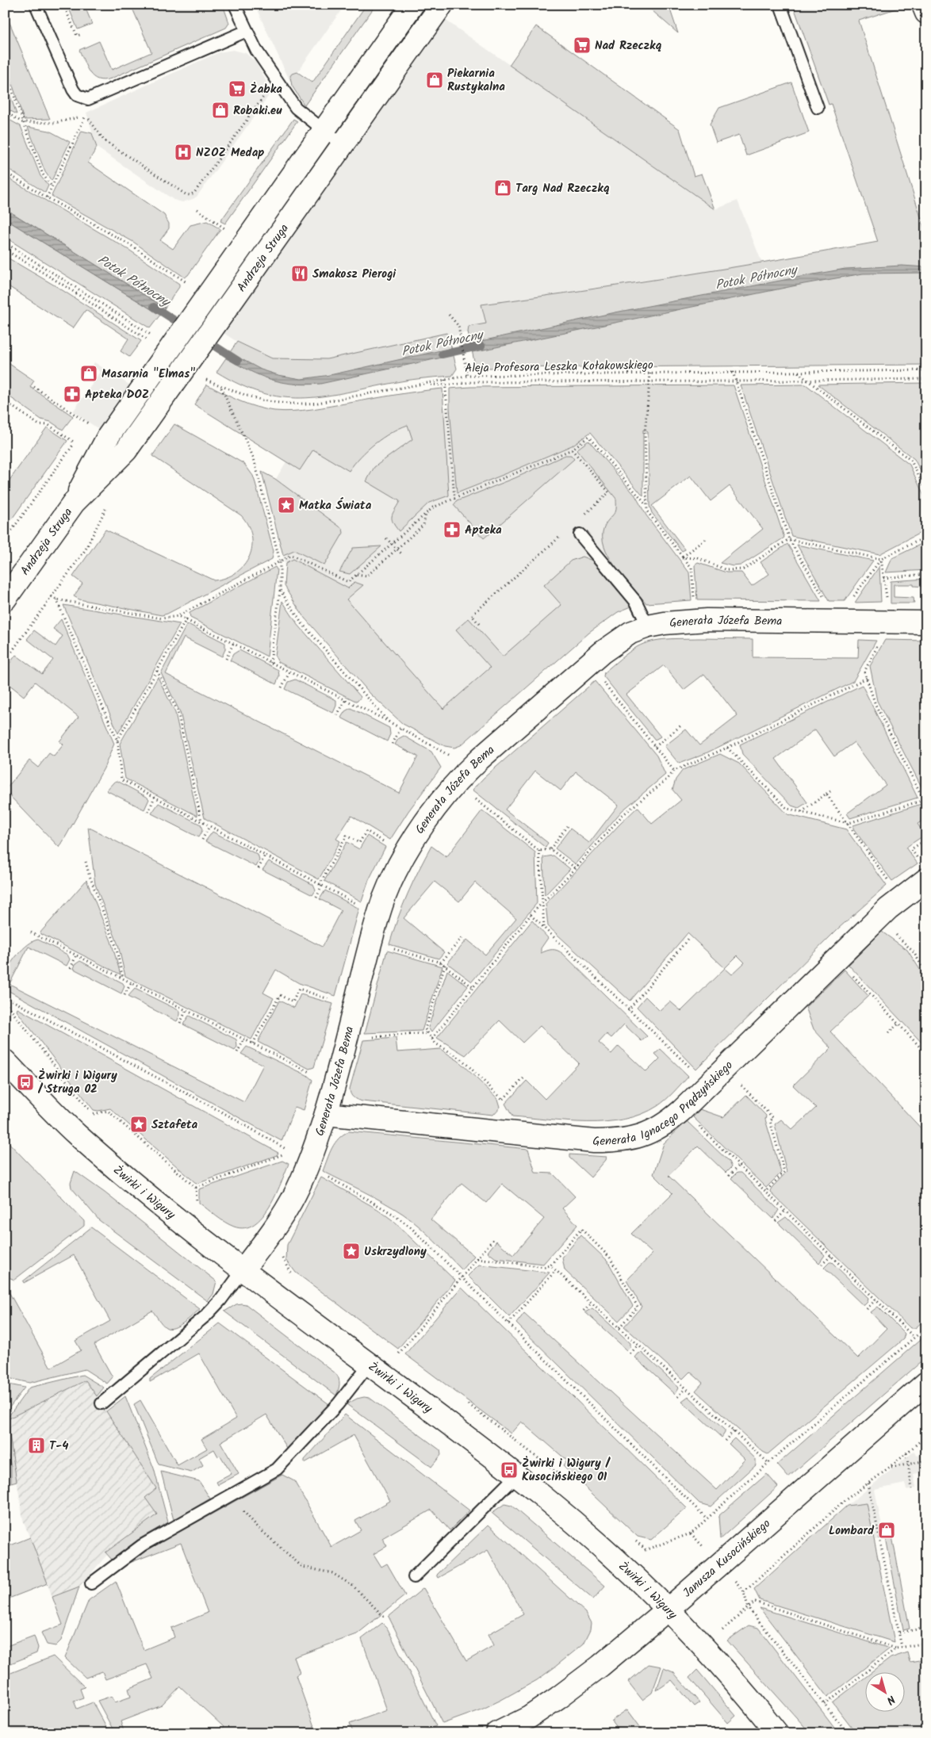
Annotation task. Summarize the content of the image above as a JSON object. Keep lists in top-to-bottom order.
{
  "streets": {
    "street": [
      "Andrzeja Struga",
      "Generała Józefa Bema",
      "Generała Ignacego Prądzyńskiego",
      "Żwirki i Wigury",
      "Janusza Kusocińskiego"
    ],
    "path": ["Aleja Profesora Leszka Kołakowskiego"]
  },
  "crossings": [
    ["Andrzeja Struga", "Aleja Profesora Leszka Kołakowskiego"],
    ["Generała Józefa Bema", "Generała Ignacego Prądzyńskiego"],
    ["Generała Józefa Bema", "Żwirki i Wigury"],
    ["Żwirki i Wigury", "Janusza Kusocińskiego"]
  ],
  "water": ["Potok Północny"],
  "places": {
    "supermarket": ["Nad Rzeczką", "Żabka"],
    "shop": [
      "Piekarnia Rustykalna",
      "Robaki.eu",
      "Targ Nad Rzeczką",
      "Masarnia \"Elmas\"",
      "Lombard"
    ],
    "hospital": ["NZOZ Medap"],
    "restaurant": ["Smakosz Pierogi"],
    "pharmacy": ["Apteka DOZ", "Apteka"],
    "place": ["Matka Świata", "Sztafeta", "Uskrzydlony"],
    "bus stop": ["Żwirki i Wigury / Struga 02", "Żwirki i Wigury / Kusocińskiego 01"],
    "building": ["T-4"]
  },
  "north": "bottom right"
}
